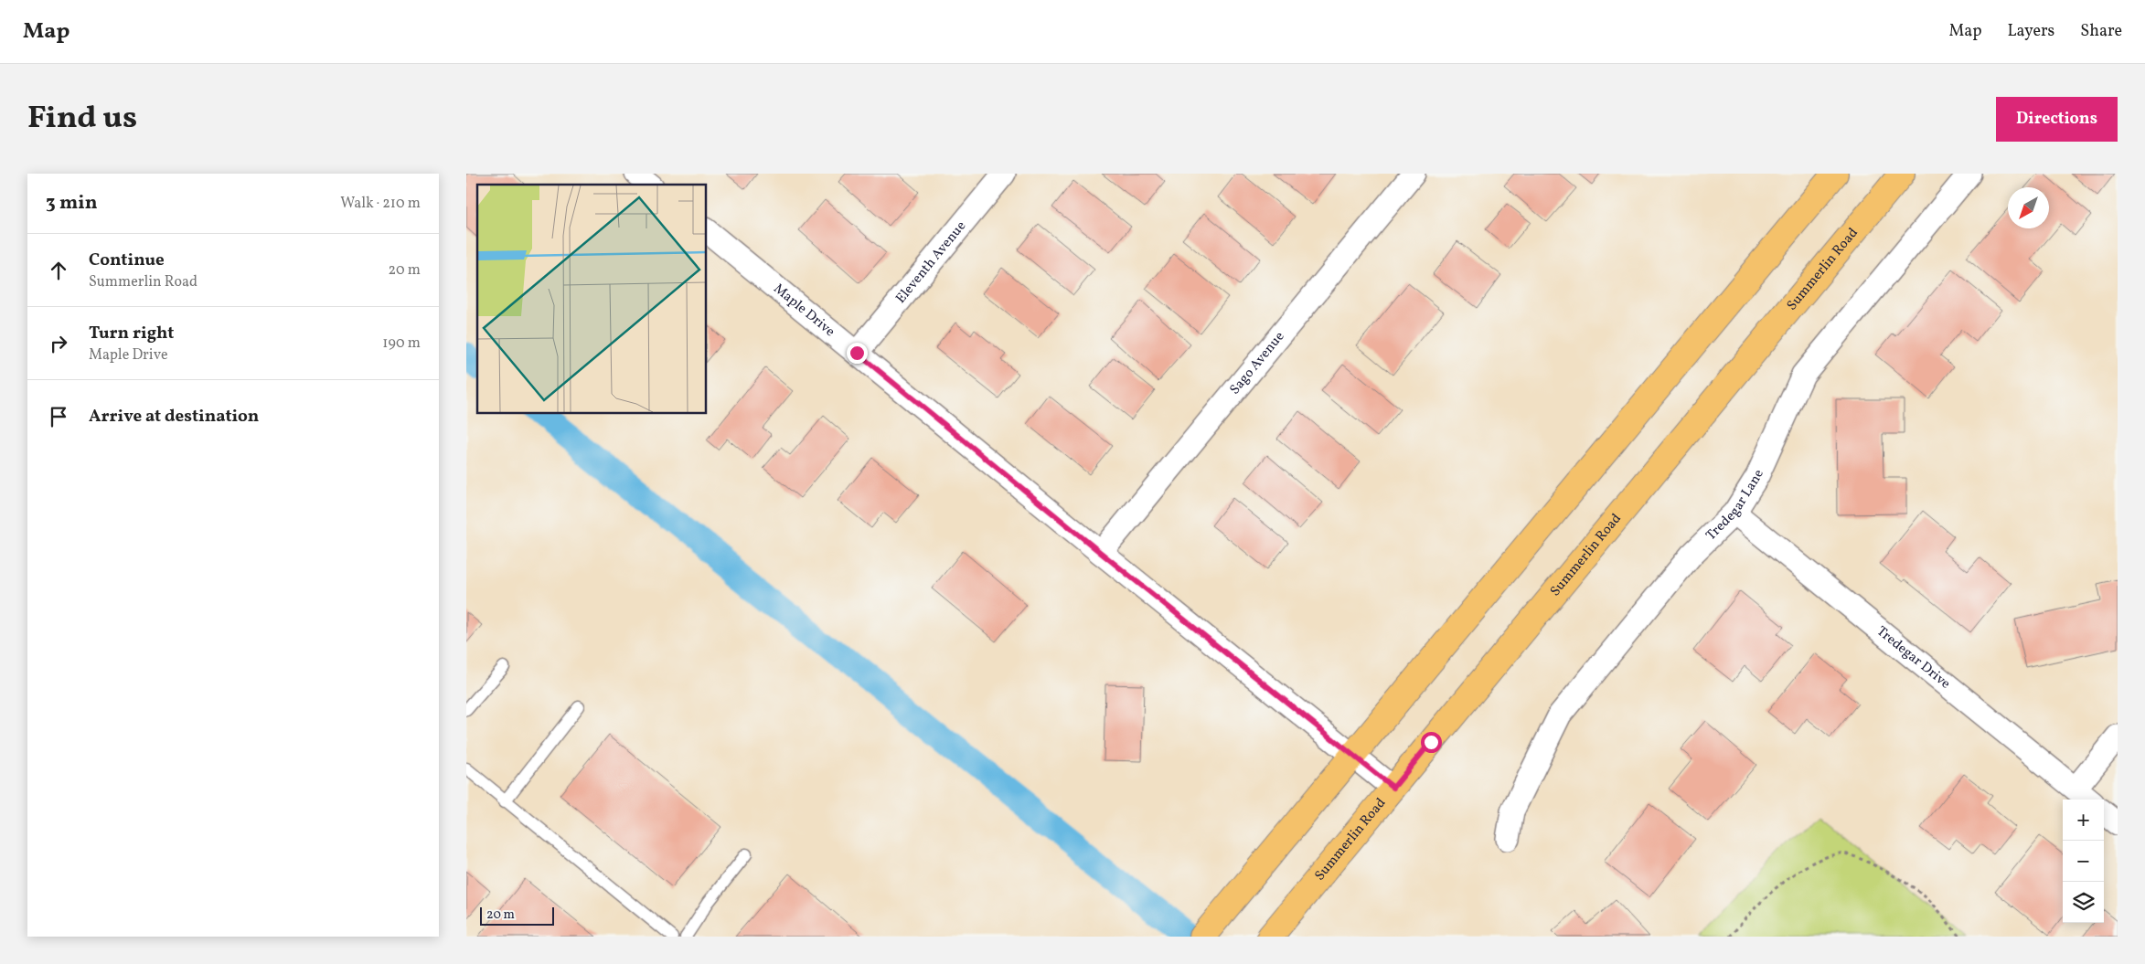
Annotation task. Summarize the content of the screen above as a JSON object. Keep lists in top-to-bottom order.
{
  "streets": {
    "main road": ["Summerlin Road"],
    "street": [
      "Eleventh Avenue",
      "Maple Drive",
      "Sago Avenue",
      "Tredegar Lane",
      "Tredegar Drive"
    ]
  },
  "crossings": [
    ["Eleventh Avenue", "Maple Drive"],
    ["Summerlin Road", "Maple Drive"],
    ["Maple Drive", "Sago Avenue"],
    ["Tredegar Lane", "Tredegar Drive"]
  ],
  "scale_bar": "20 m",
  "north": "bottom left",
  "page": {
    "header": "Map",
    "nav": ["Map", "Layers", "Share"],
    "title": "Find us",
    "buttons": "Directions",
    "heading": ["3 min", "Walk · 210 m"],
    "list": [
      ["Continue", "Summerlin Road", "20 m"],
      ["Turn right", "Maple Drive", "190 m"],
      "Arrive at destination"
    ],
    "map_buttons": ["+", "−"],
    "scale": "20 m"
  }
}
